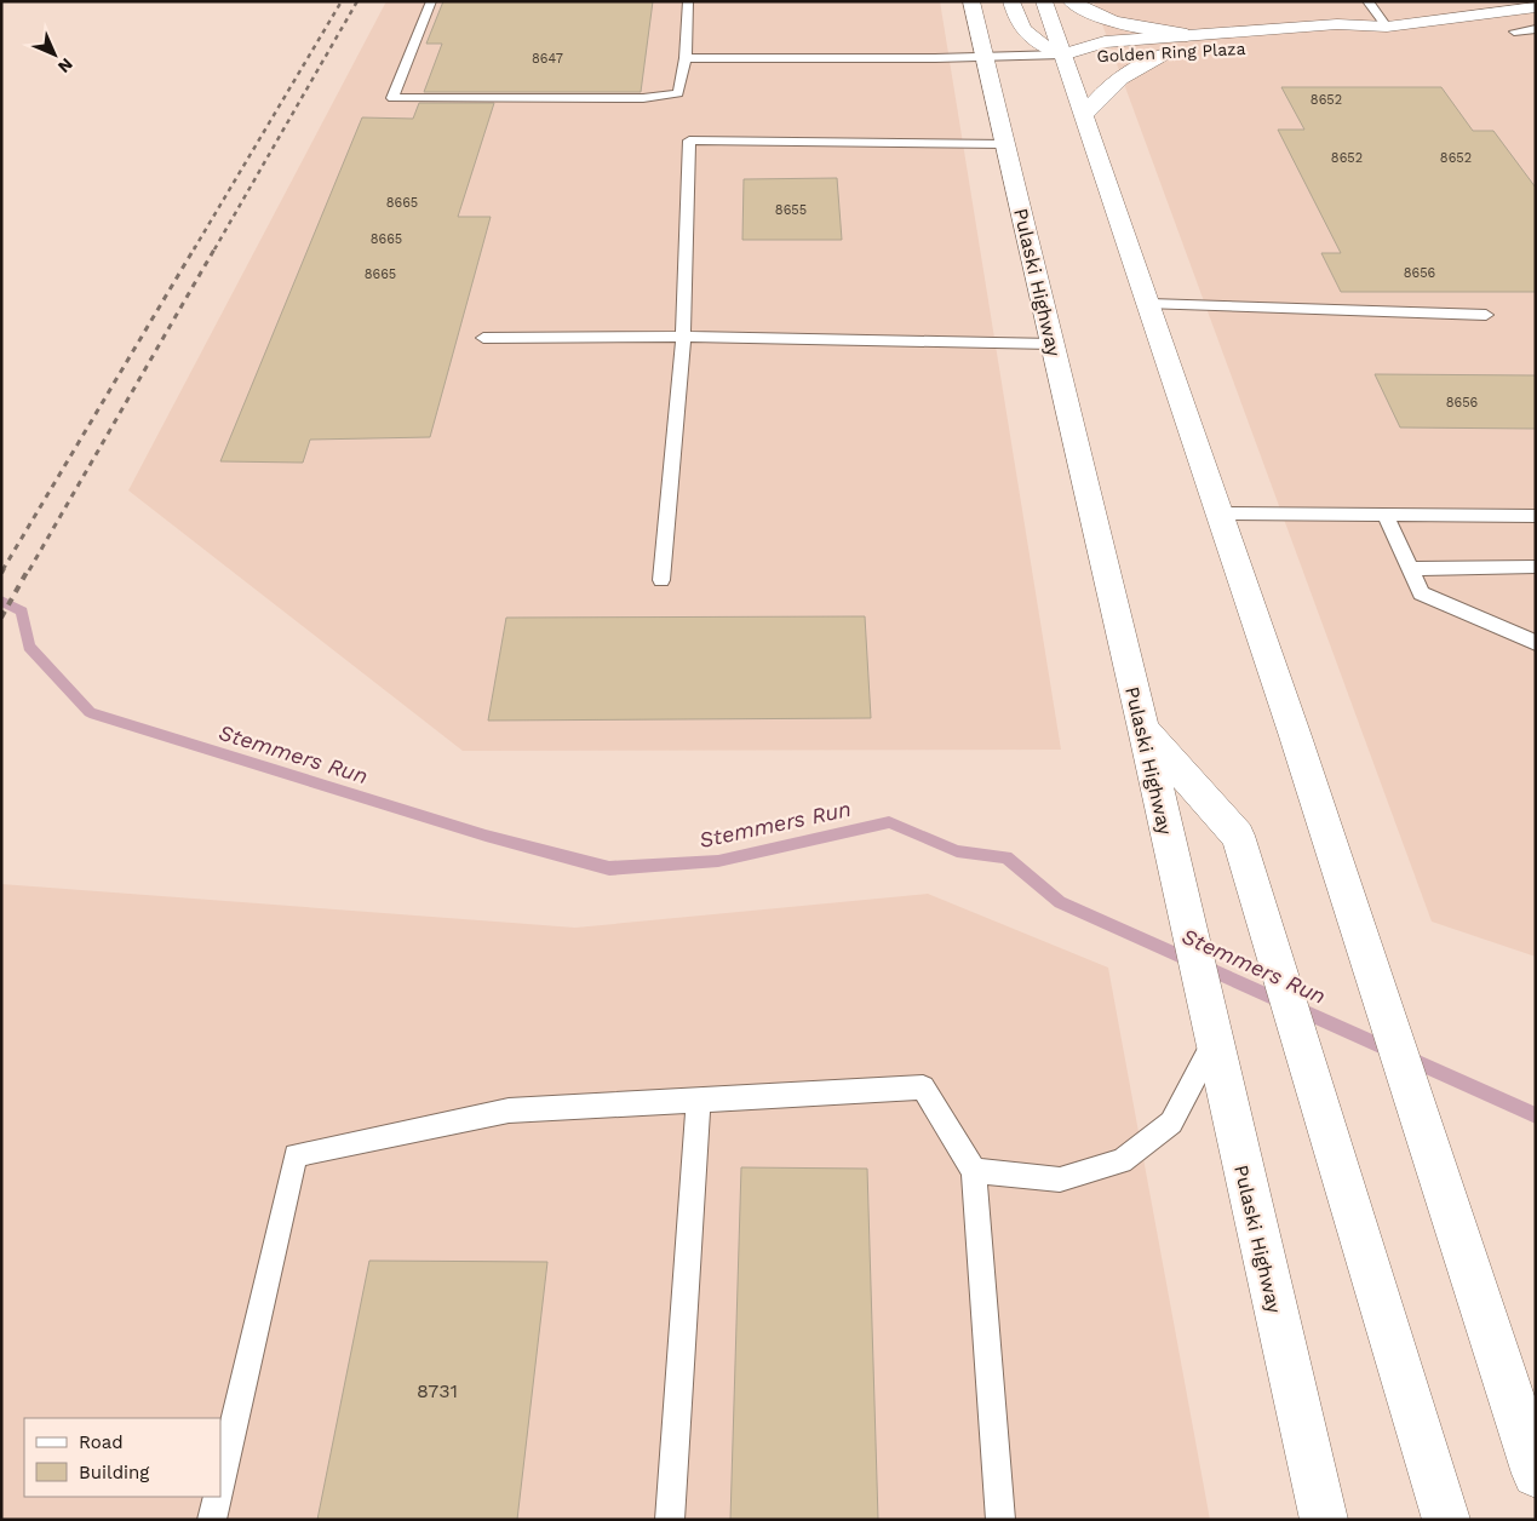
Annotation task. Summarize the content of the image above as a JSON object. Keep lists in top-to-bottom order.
{
  "streets": {
    "main road": ["Golden Ring Plaza", "Pulaski Highway"]
  },
  "water": ["Stemmers Run"],
  "house_numbers": [
    "8647",
    "8652",
    "8652",
    "8652",
    "8665",
    "8655",
    "8665",
    "8656",
    "8665",
    "8656",
    "8731"
  ],
  "legend": ["Road", "Building"],
  "north": "bottom right"
}
